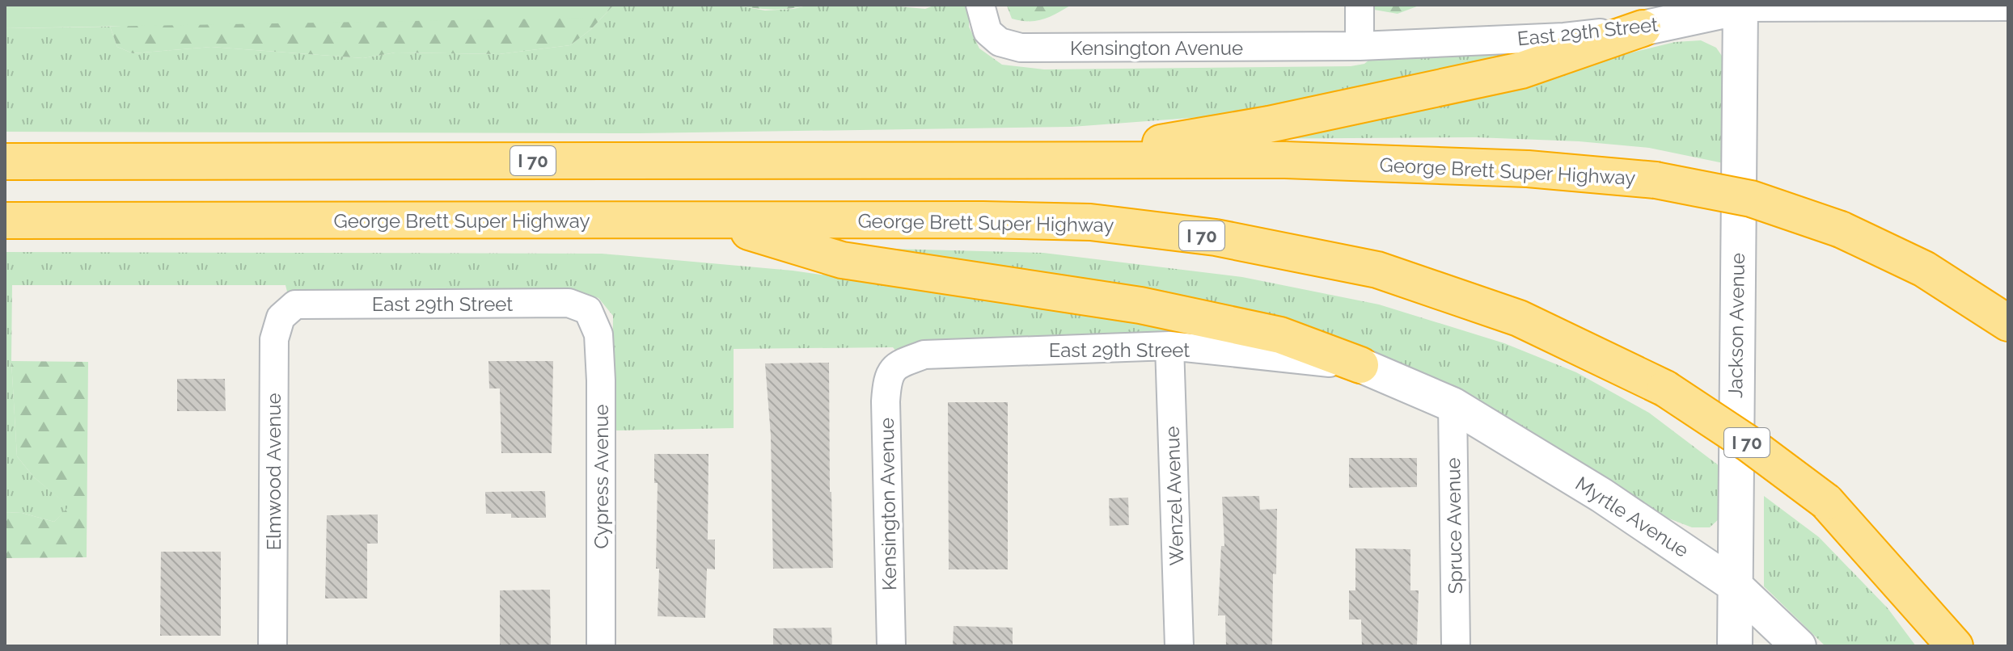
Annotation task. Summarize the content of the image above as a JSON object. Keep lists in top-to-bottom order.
{
  "streets": {
    "highway": ["I 70", "George Brett Super Highway"],
    "street": [
      "East 29th Street",
      "Kensington Avenue",
      "Jackson Avenue",
      "Elmwood Avenue",
      "Cypress Avenue",
      "Wenzel Avenue",
      "Myrtle Avenue",
      "Spruce Avenue"
    ]
  },
  "crossings": [
    ["East 29th Street", "Kensington Avenue"],
    ["East 29th Street", "Jackson Avenue"],
    ["East 29th Street", "Elmwood Avenue"],
    ["East 29th Street", "Cypress Avenue"],
    ["East 29th Street", "Wenzel Avenue"],
    ["East 29th Street", "Myrtle Avenue"],
    ["East 29th Street", "Spruce Avenue"],
    ["Jackson Avenue", "Myrtle Avenue"],
    ["Myrtle Avenue", "Spruce Avenue"]
  ]
}
